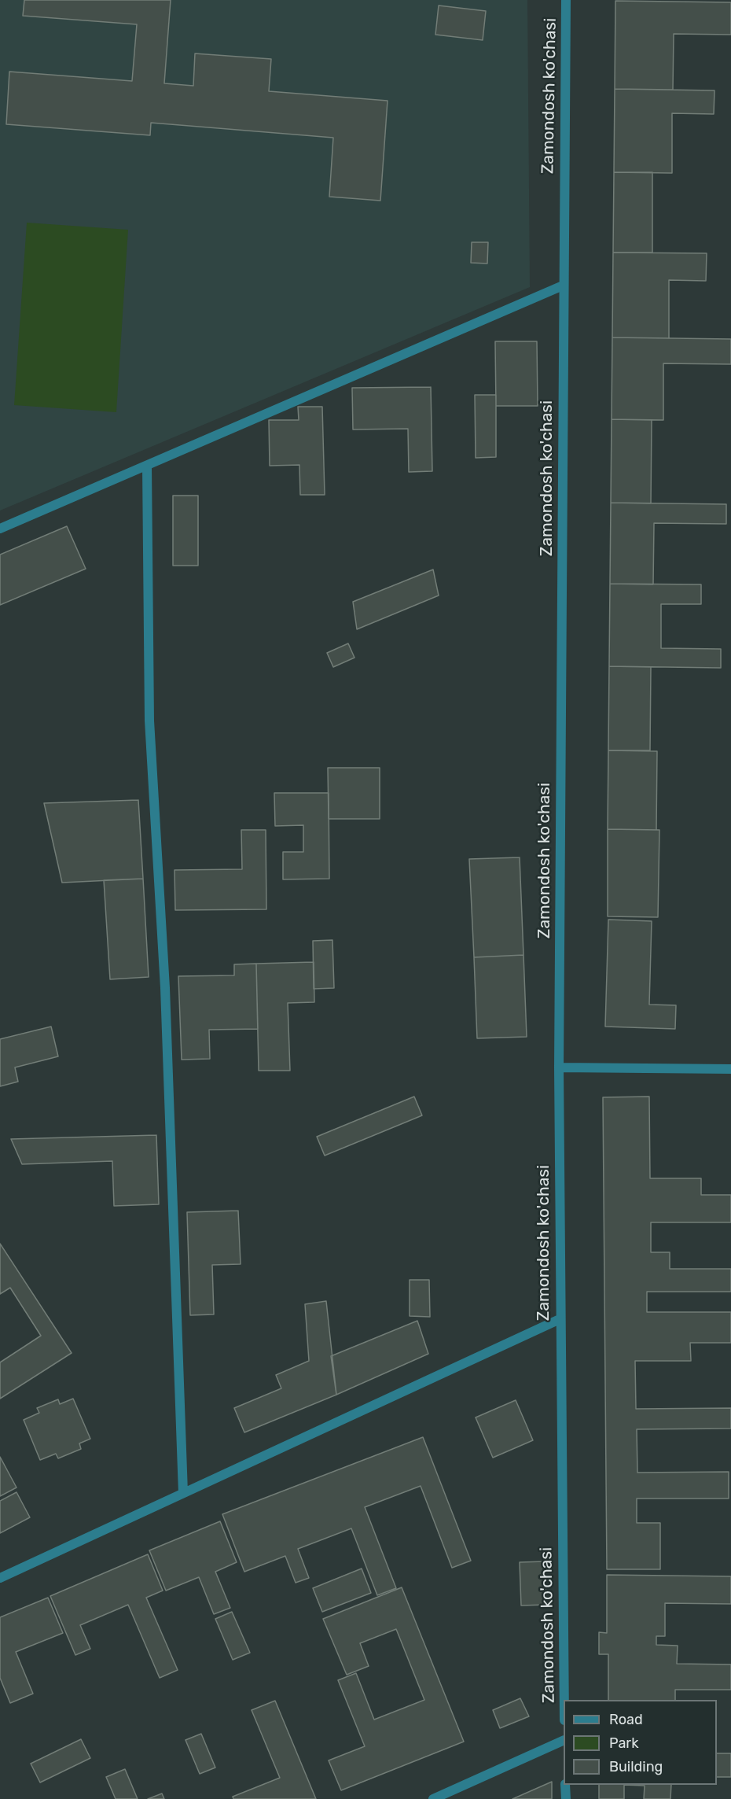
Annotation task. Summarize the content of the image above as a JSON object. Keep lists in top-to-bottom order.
{
  "streets": {
    "street": ["Zamondosh ko'chasi"]
  },
  "legend": ["Road", "Park", "Building"]
}
